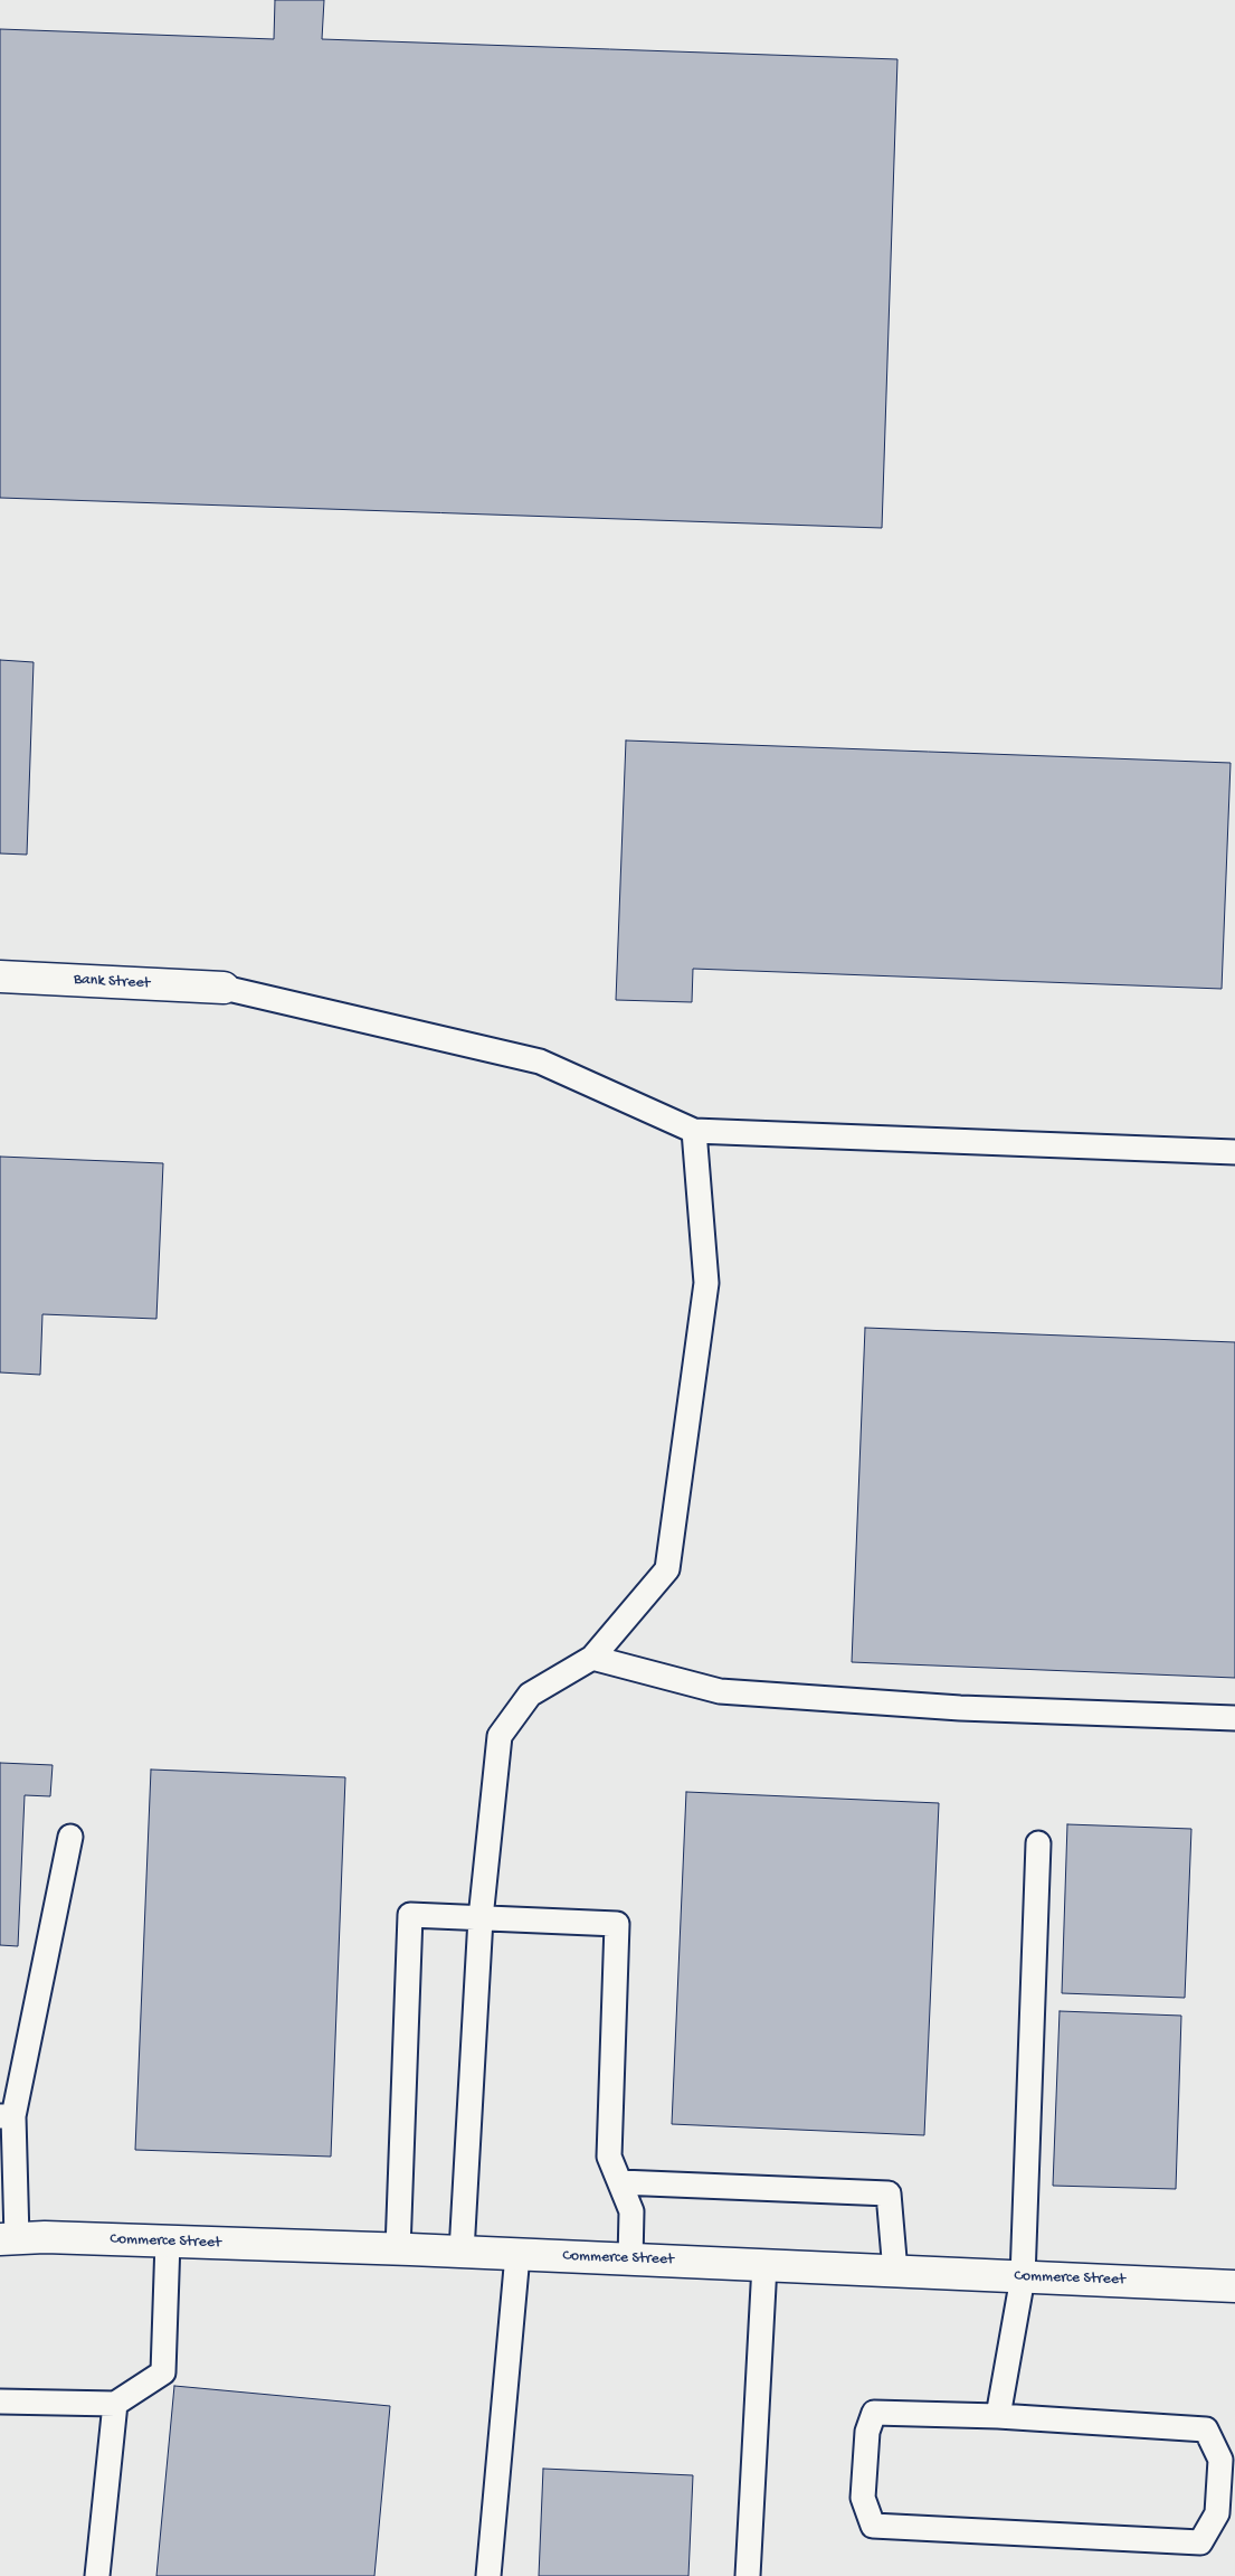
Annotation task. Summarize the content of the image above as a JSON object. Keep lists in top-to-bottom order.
{
  "streets": {
    "street": ["Bank Street", "Commerce Street"]
  }
}
